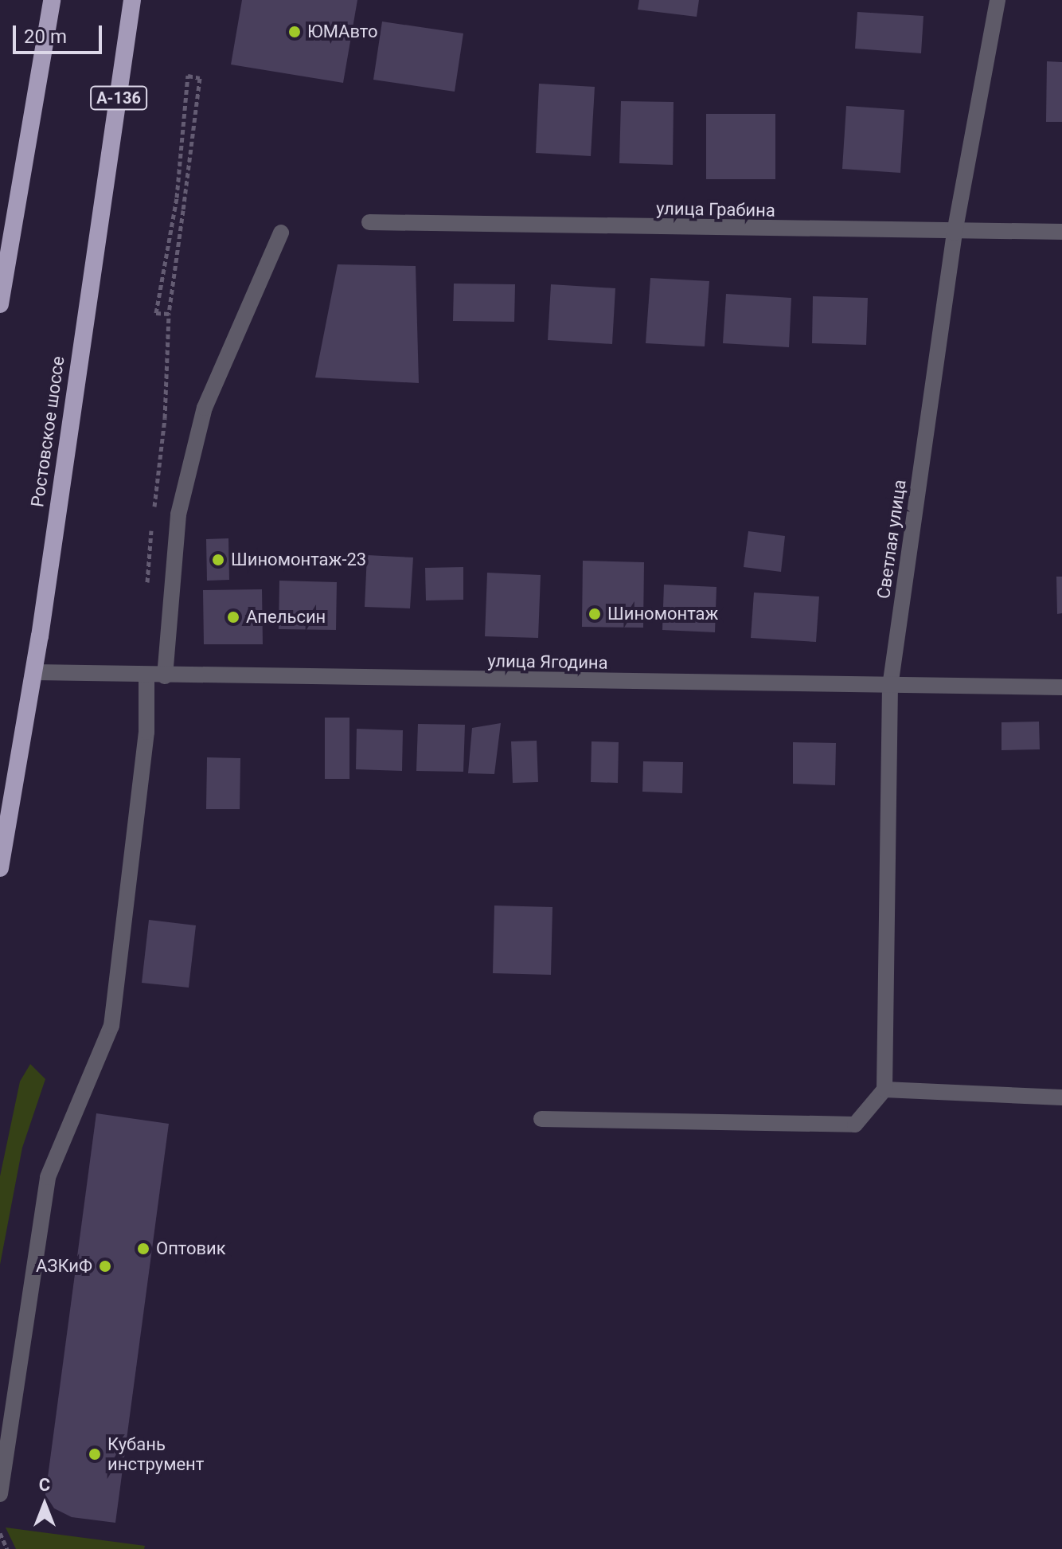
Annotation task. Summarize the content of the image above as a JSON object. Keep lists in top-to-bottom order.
{
  "streets": {
    "highway": ["А-136", "Ростовское шоссе"],
    "street": ["улица Грабина", "Светлая улица", "улица Ягодина"]
  },
  "crossings": [
    ["улица Грабина", "Светлая улица"],
    ["Ростовское шоссе", "улица Ягодина"],
    ["Светлая улица", "улица Ягодина"]
  ],
  "places": [
    "ЮМАвто",
    "Шиномонтаж-23",
    "Шиномонтаж",
    "Апельсин",
    "Оптовик",
    "АЗКиФ",
    "Кубань инструмент"
  ],
  "scale_bar": "20 m",
  "north": "top"
}
